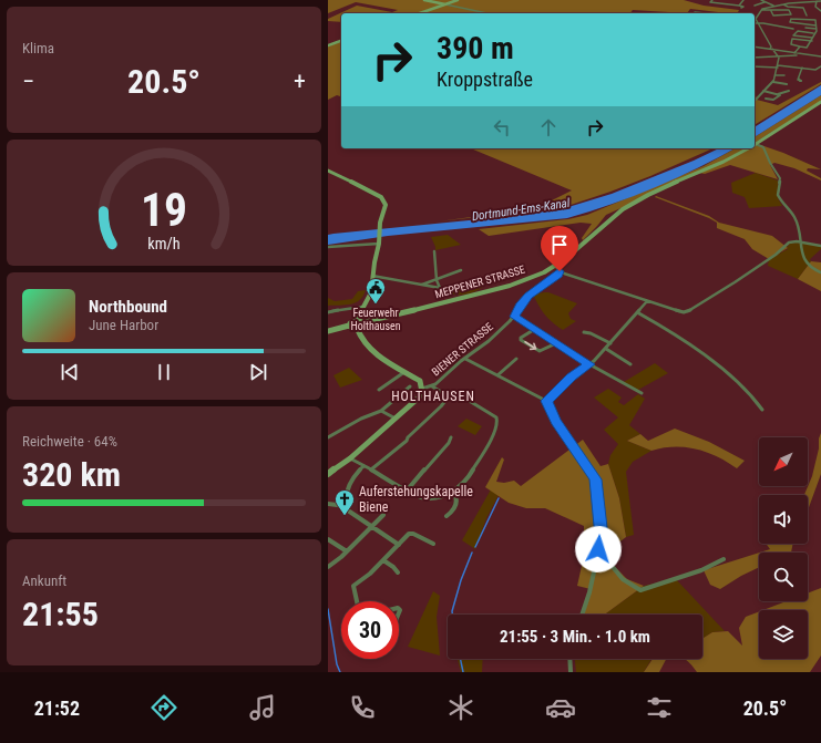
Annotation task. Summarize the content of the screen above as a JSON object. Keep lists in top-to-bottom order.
{
  "streets": {
    "main road": ["MEPPENER STRASSE"],
    "street": ["BIENER STRASSE"]
  },
  "districts": ["HOLTHAUSEN"],
  "water": ["Dortmund-Ems-Kanal"],
  "places": {
    "public building": ["Feuerwehr Holthausen"],
    "church": ["Auferstehungskapelle Biene"]
  },
  "north": "bottom left",
  "page": {
    "tile": [
      "Klima",
      ["Reichweite · 64%", "320 km"],
      ["Ankunft", "21:55"]
    ],
    "turn": ["390 m", "Kroppstraße"],
    "heat": ["−", "20.5°", "+"],
    "song": ["Northbound", "June Harbor"],
    "limit": "30",
    "trip": "21:55 · 3 Min. · 1.0 km",
    "tabs": ["21:52", "20.5°"],
    "gauge": ["19", "km/h"]
  }
}
